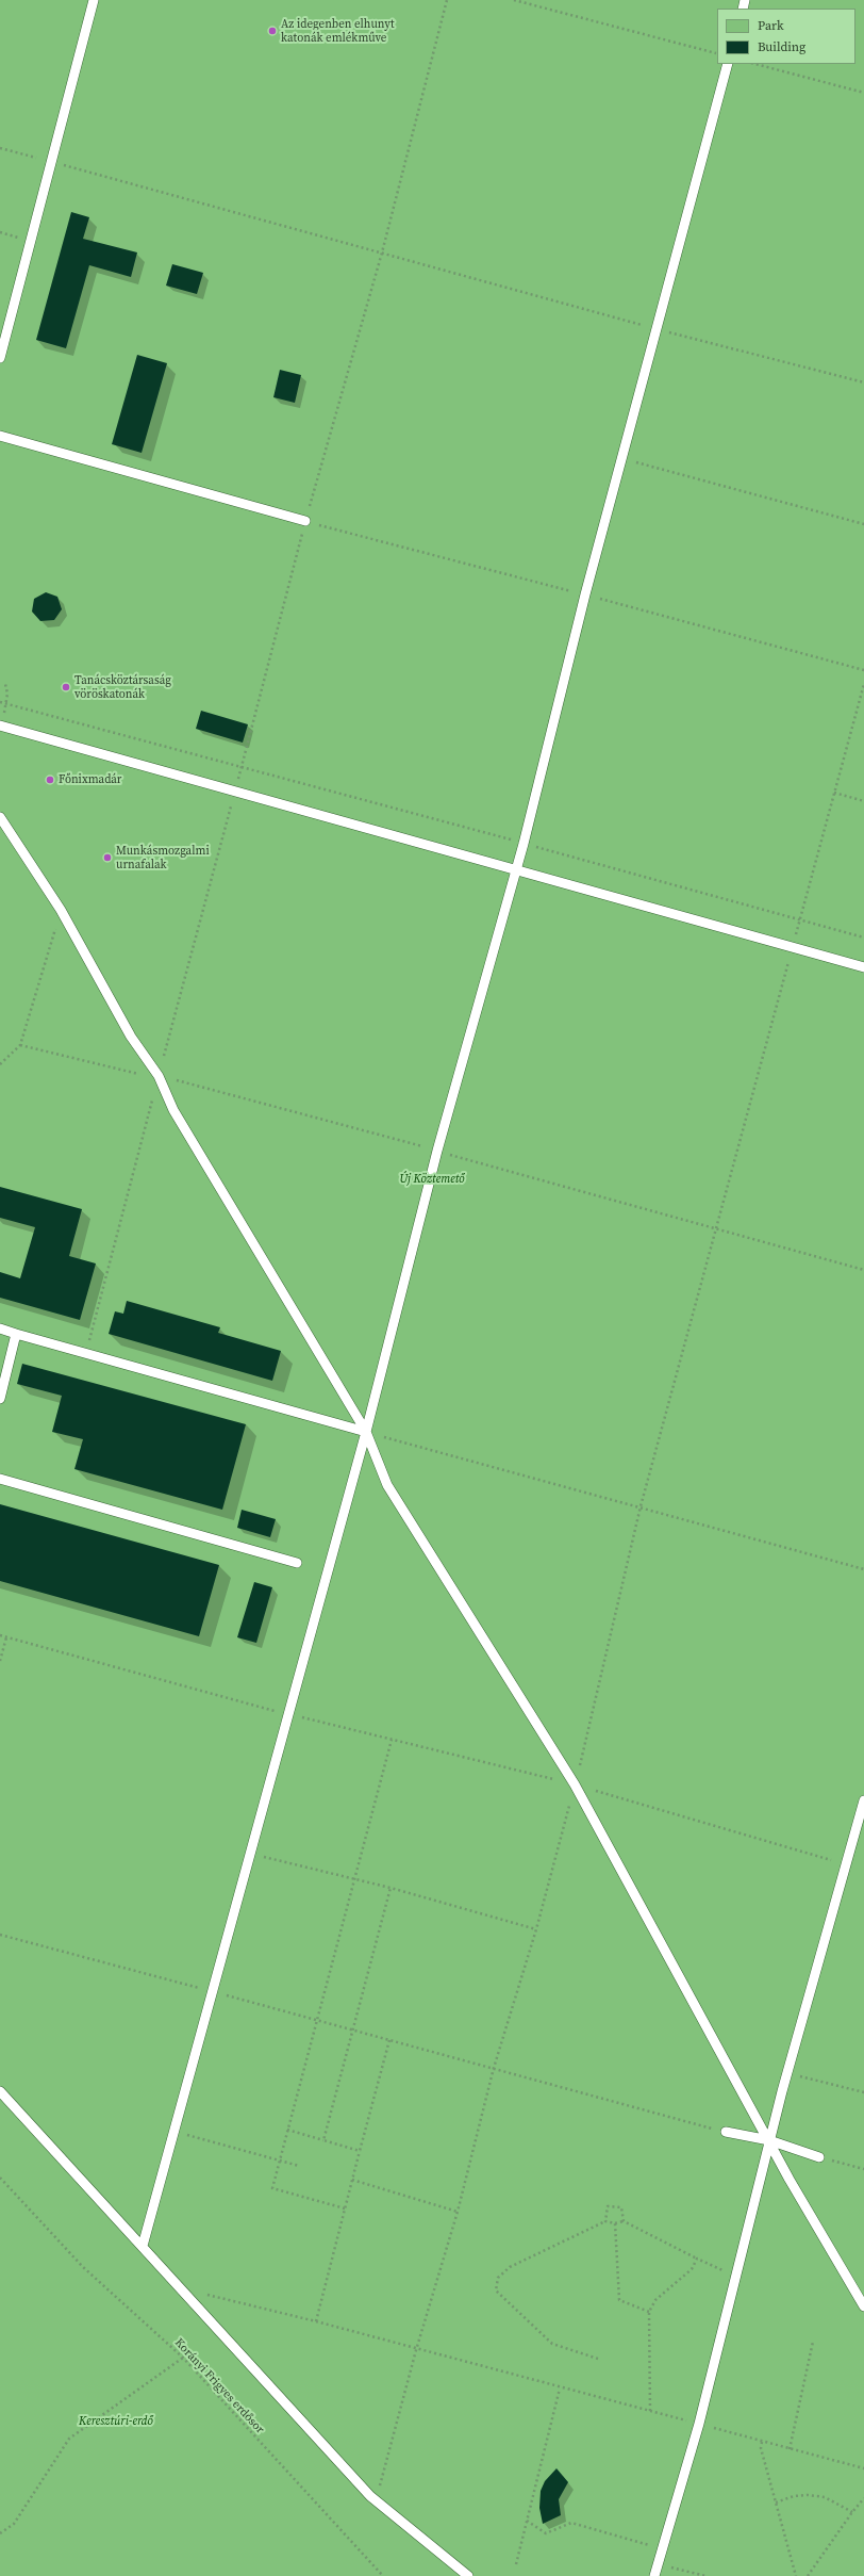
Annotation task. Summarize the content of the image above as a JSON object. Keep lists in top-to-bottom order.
{
  "streets": {
    "path": ["Korányi Frigyes erdősor"]
  },
  "parks": ["Új Köztemető", "Keresztúri-erdő"],
  "places": [
    "Az idegenben elhunyt katonák emlékműve",
    "Tanácsköztársaság vöröskatonák",
    "Főnixmadár",
    "Munkásmozgalmi urnafalak"
  ],
  "legend": ["Park", "Building"]
}
